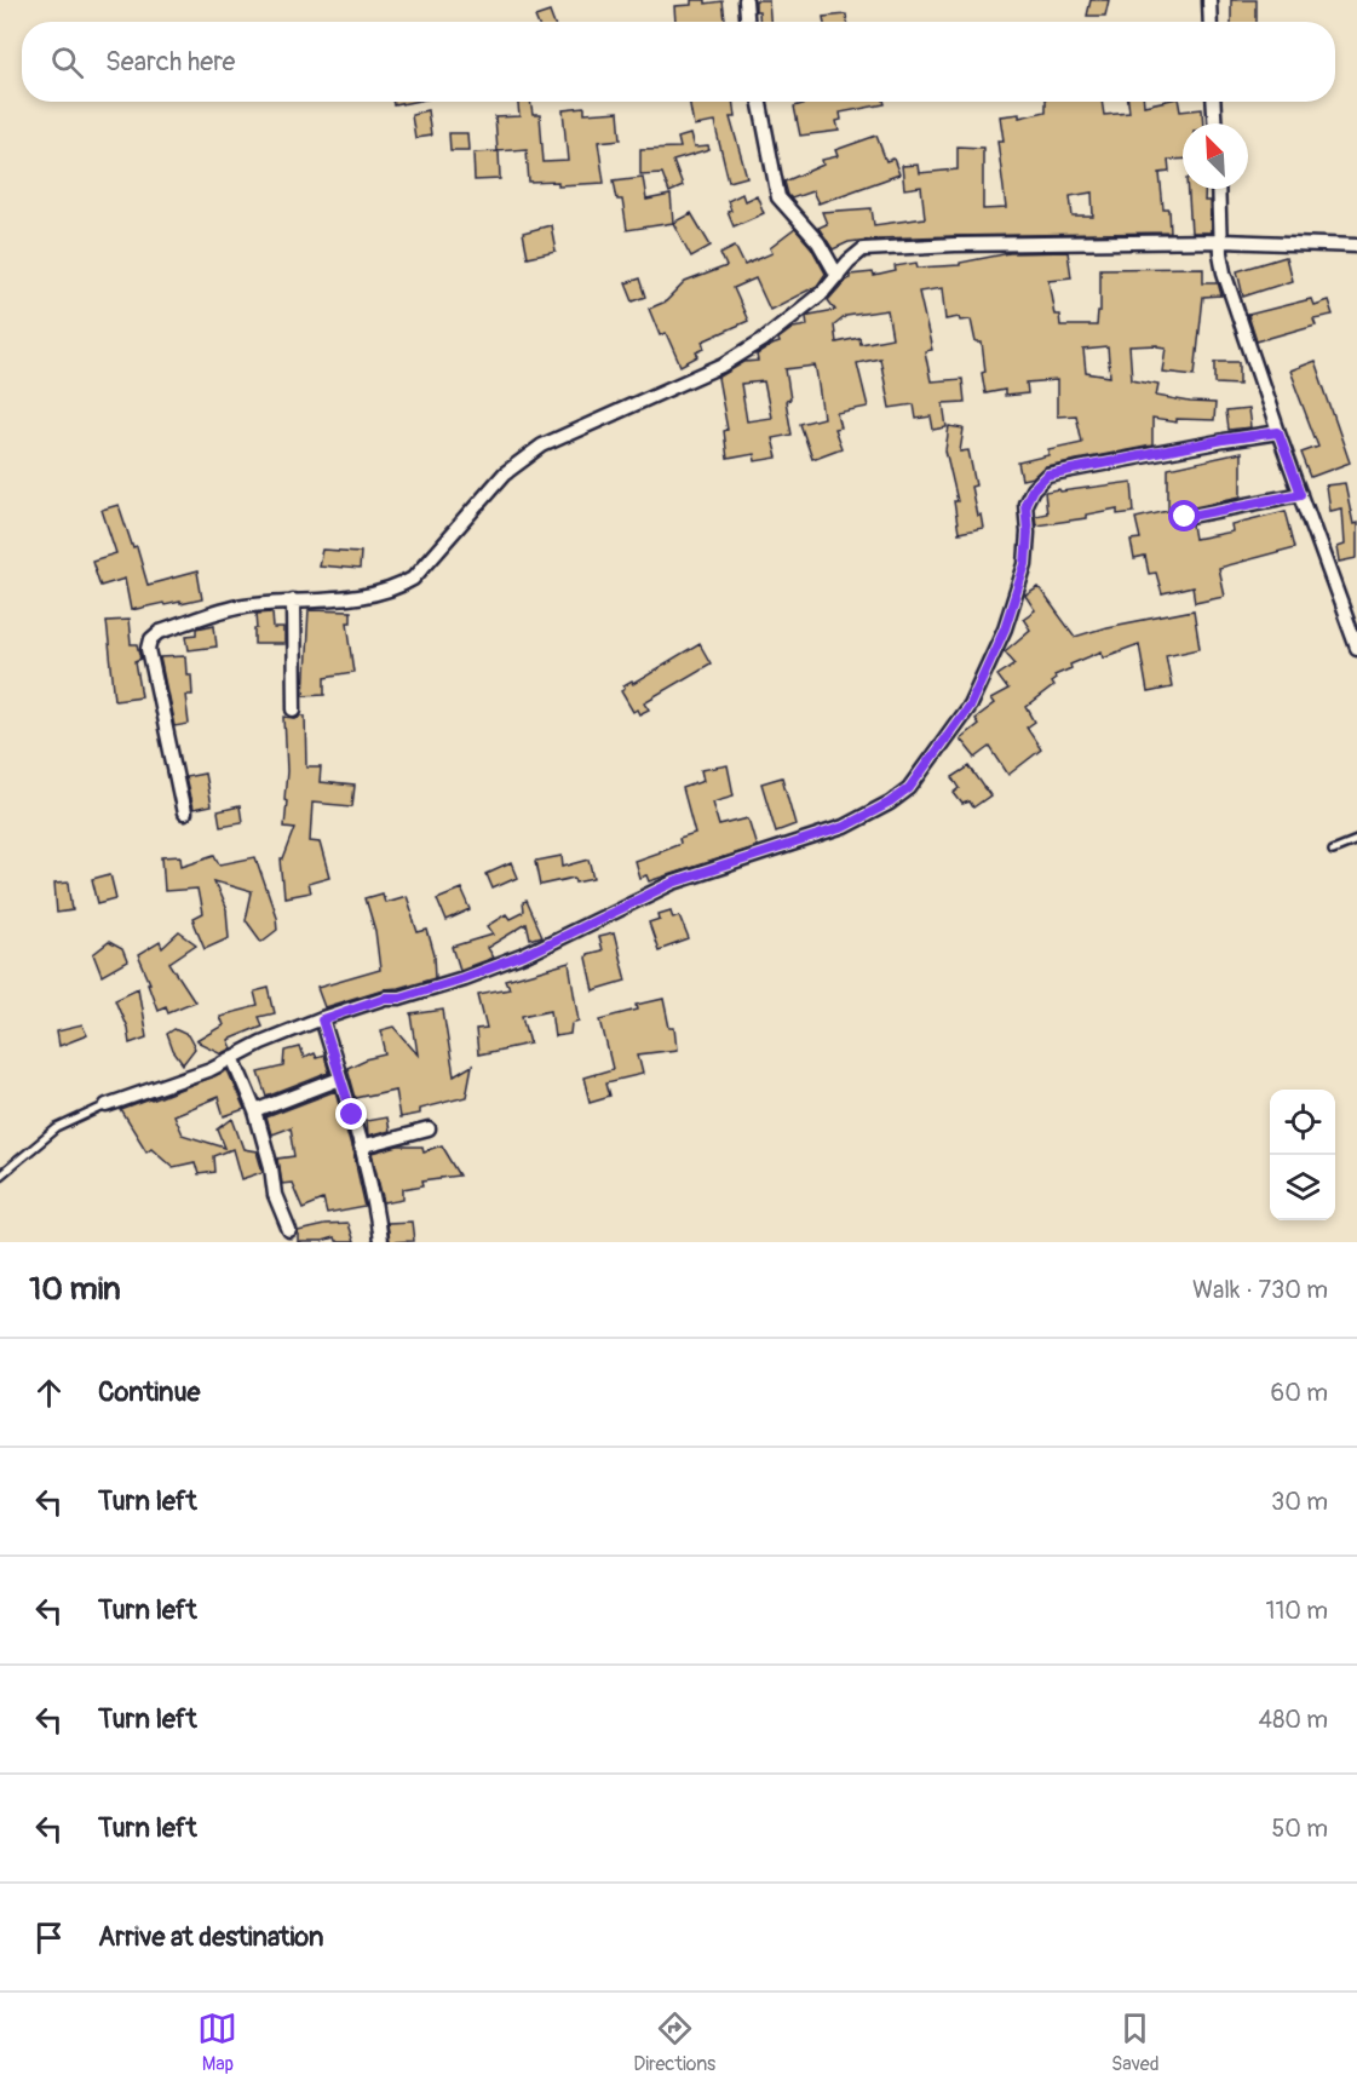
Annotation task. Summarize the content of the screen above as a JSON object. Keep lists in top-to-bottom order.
{
  "north": "top left",
  "page": {
    "search": "Search here",
    "heading": ["10 min", "Walk · 730 m"],
    "list": [
      ["Continue", "60 m"],
      ["Turn left", "30 m"],
      ["Turn left", "110 m"],
      ["Turn left", "480 m"],
      ["Turn left", "50 m"],
      "Arrive at destination"
    ],
    "nav": ["Map", "Directions", "Saved"]
  }
}
